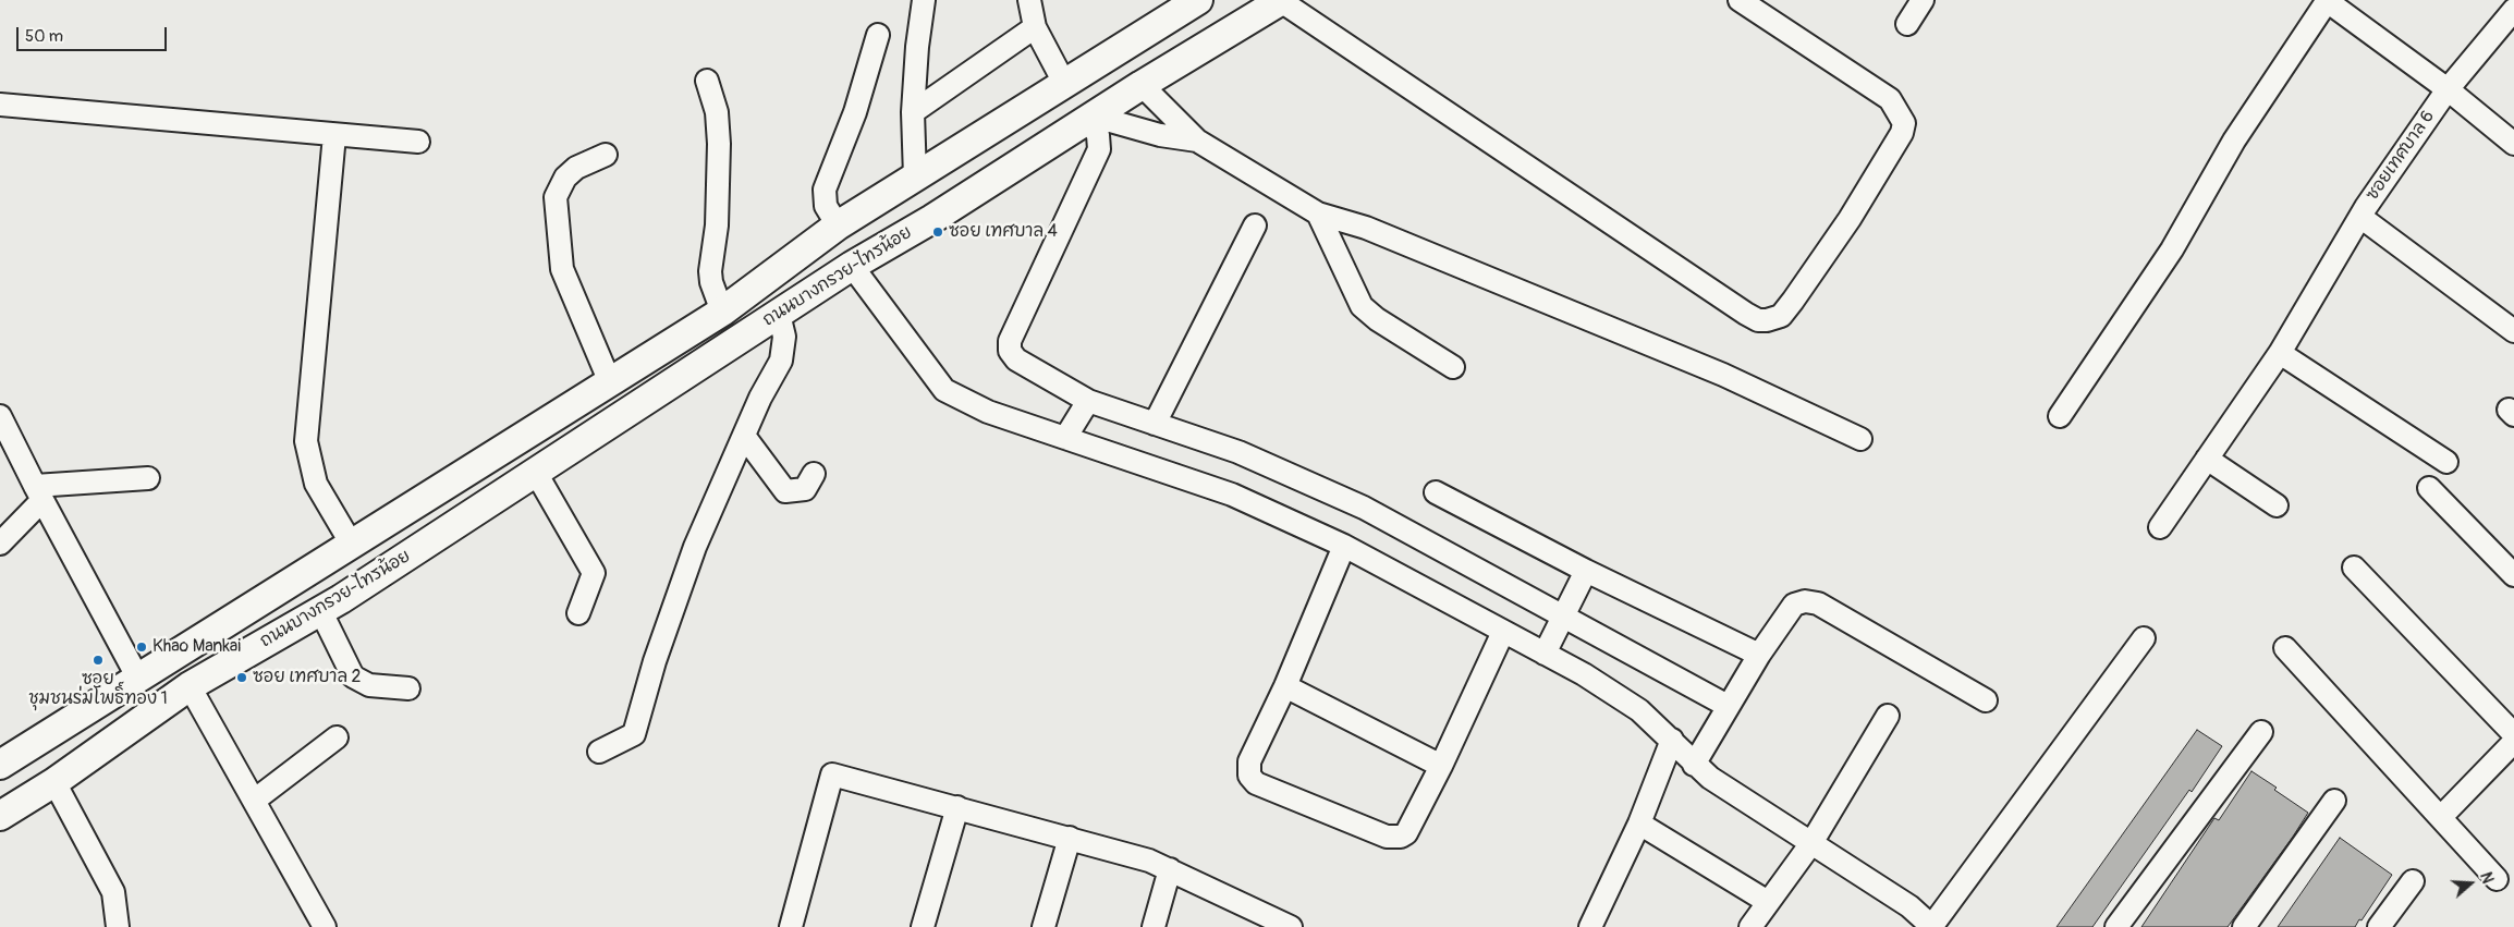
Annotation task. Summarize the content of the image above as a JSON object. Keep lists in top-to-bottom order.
{
  "streets": {
    "main road": ["ถนนบางกรวย-ไทรน้อย"],
    "street": ["ซอยเทศบาล 6"]
  },
  "places": [
    "ซอย เทศบาล 4",
    "Khao Mankai",
    "ซอย ชุมชนร่มโพธิ์ทอง 1",
    "ซอย เทศบาล 2"
  ],
  "scale_bar": "50 m",
  "north": "right"
}
